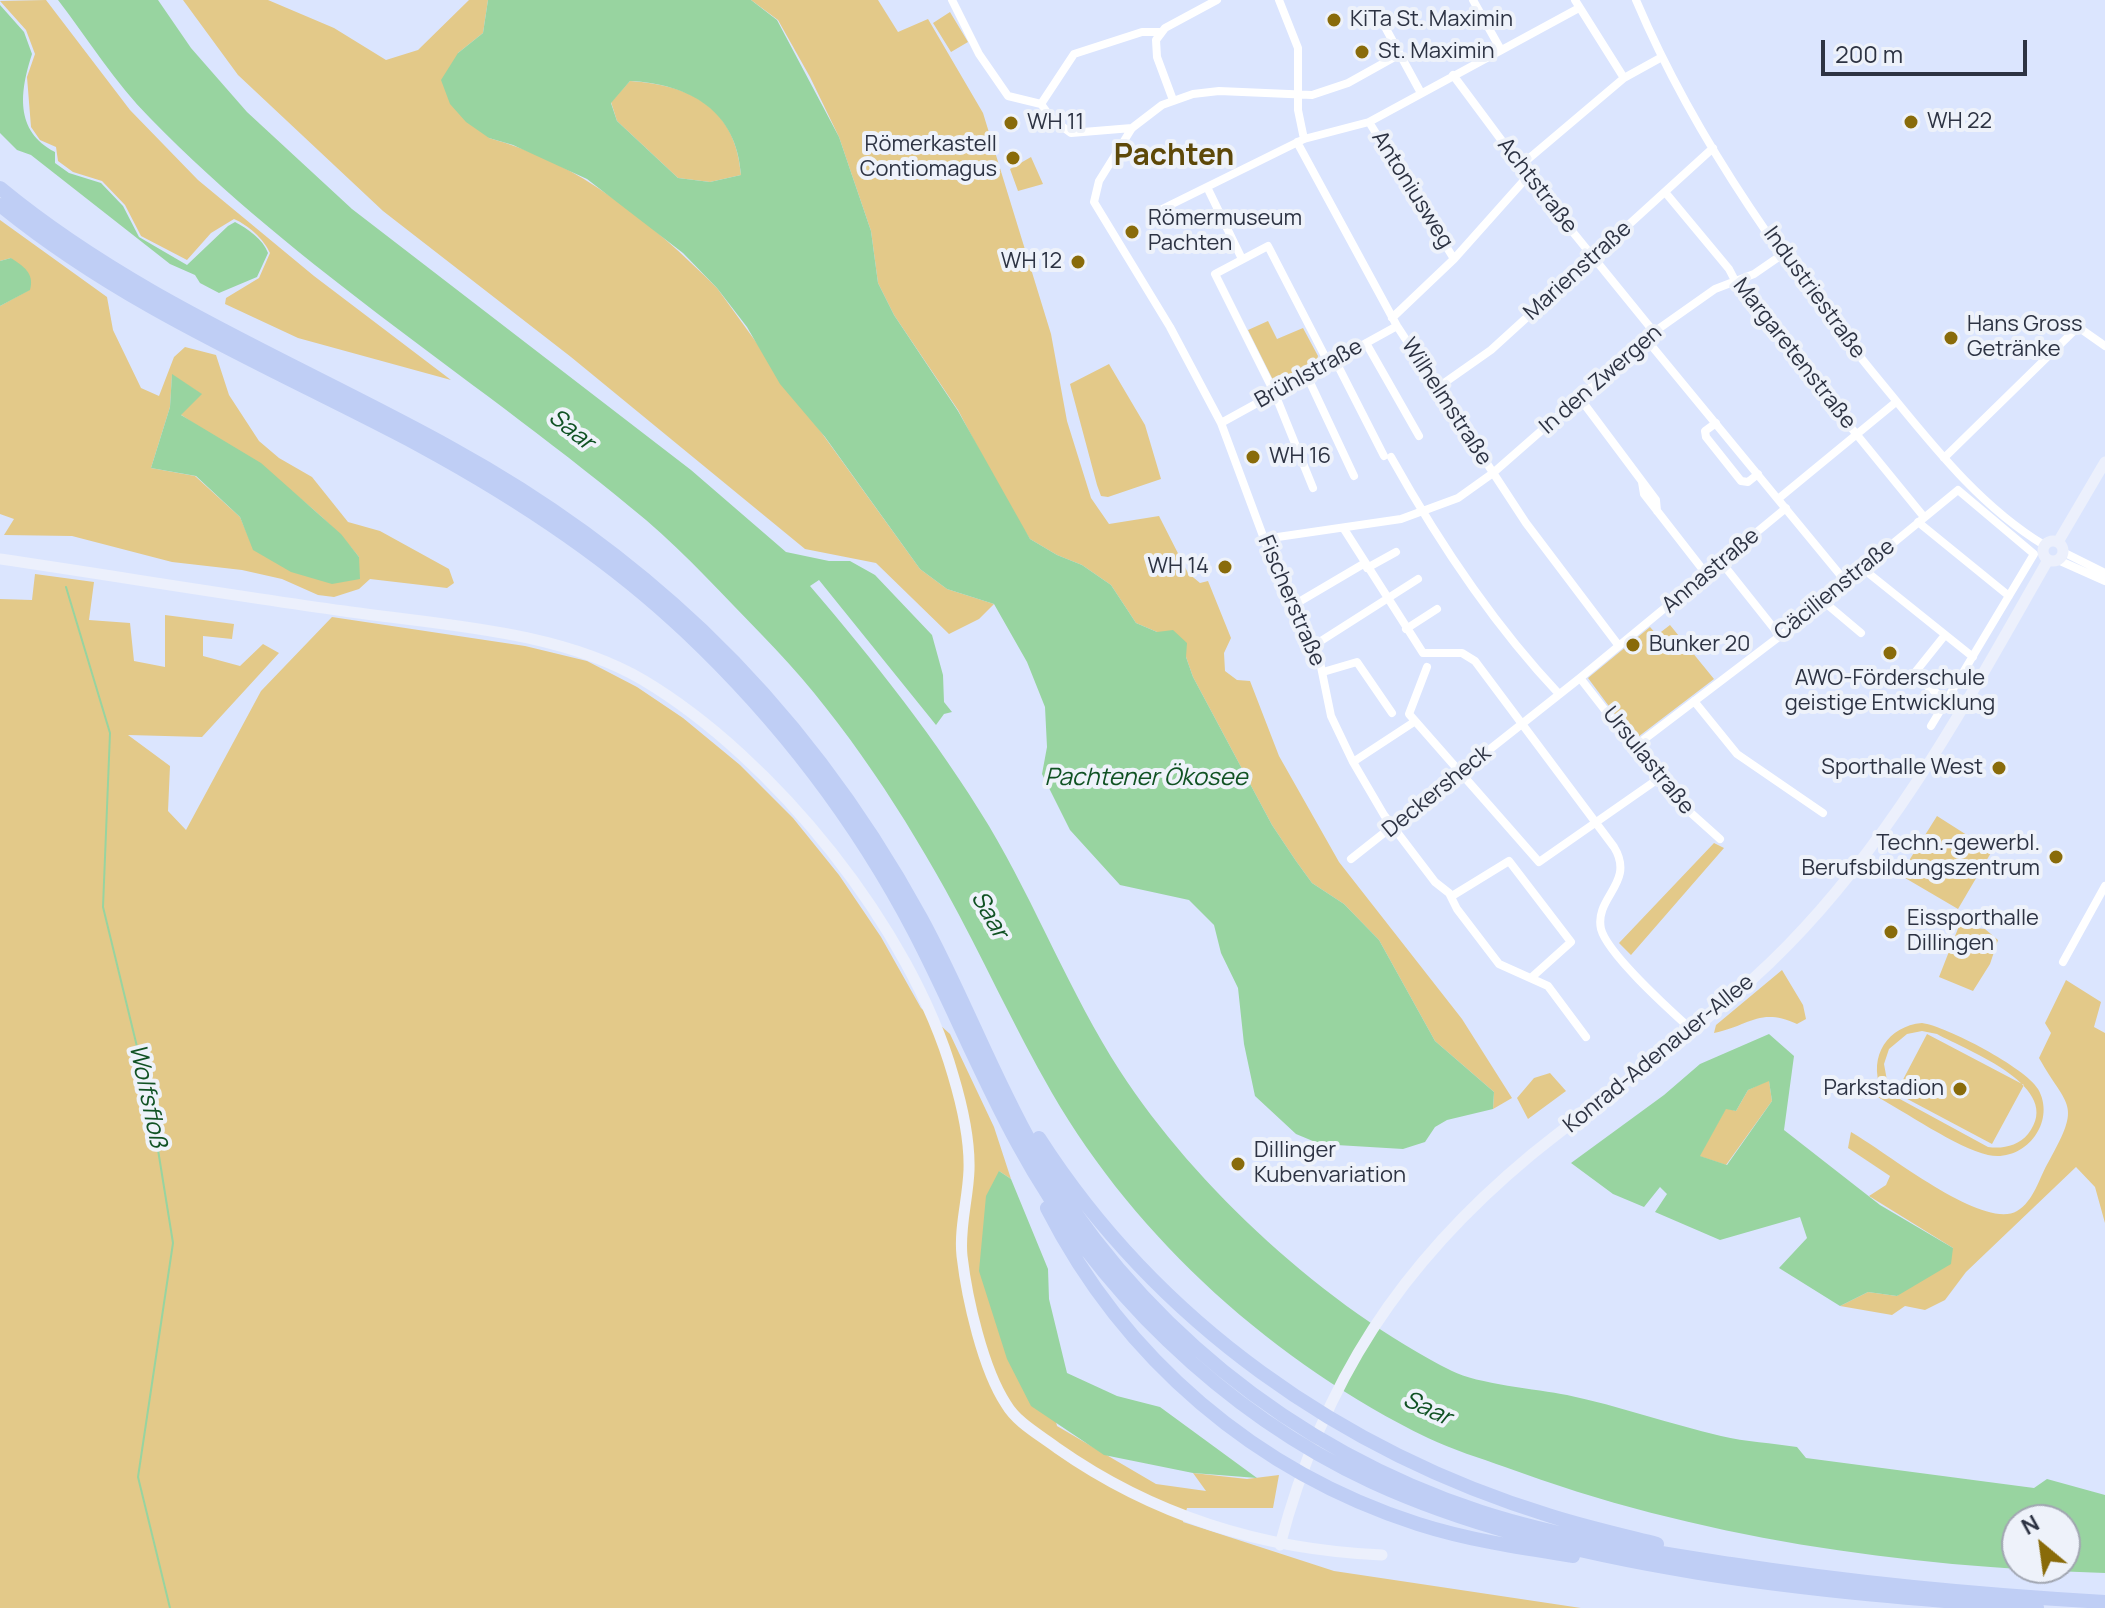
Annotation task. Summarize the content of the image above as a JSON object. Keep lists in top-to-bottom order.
{
  "streets": {
    "main road": ["Konrad-Adenauer-Allee"],
    "street": [
      "Achtstraße",
      "Antoniusweg",
      "Marienstraße",
      "Industriestraße",
      "Margaretenstraße",
      "Brühlstraße",
      "In den Zwergen",
      "Wilhelmstraße",
      "Annastraße",
      "Cäcilienstraße",
      "Fischerstraße",
      "Ursulastraße",
      "Deckersheck"
    ]
  },
  "crossings": [
    ["Achtstraße", "Marienstraße"],
    ["Achtstraße", "Brühlstraße"],
    ["Achtstraße", "In den Zwergen"],
    ["Antoniusweg", "Brühlstraße"],
    ["Marienstraße", "Industriestraße"],
    ["Marienstraße", "Margaretenstraße"],
    ["Marienstraße", "Wilhelmstraße"],
    ["Industriestraße", "In den Zwergen"],
    ["Margaretenstraße", "In den Zwergen"],
    ["Margaretenstraße", "Cäcilienstraße"],
    ["Brühlstraße", "Wilhelmstraße"],
    ["Brühlstraße", "Fischerstraße"],
    ["In den Zwergen", "Wilhelmstraße"],
    ["In den Zwergen", "Fischerstraße"],
    ["Wilhelmstraße", "Annastraße"],
    ["Annastraße", "Ursulastraße"],
    ["Annastraße", "Deckersheck"],
    ["Cäcilienstraße", "Ursulastraße"],
    ["Fischerstraße", "Deckersheck"]
  ],
  "districts": ["Pachten"],
  "water": ["Saar", "Pachtener Ökosee", "Wolfsfloß"],
  "places": [
    "KiTa St. Maximin",
    "St. Maximin",
    "WH 22",
    "WH 11",
    "Römerkastell Contiomagus",
    "Römermuseum Pachten",
    "WH 12",
    "Hans Gross Getränke",
    "WH 16",
    "WH 14",
    "Bunker 20",
    "AWO-Förderschule geistige Entwicklung",
    "Sporthalle West",
    "Techn.-gewerbl. Berufsbildungszentrum",
    "Eissporthalle Dillingen",
    "Parkstadion",
    "Dillinger Kubenvariation"
  ],
  "scale_bar": "200 m",
  "north": "top left"
}
